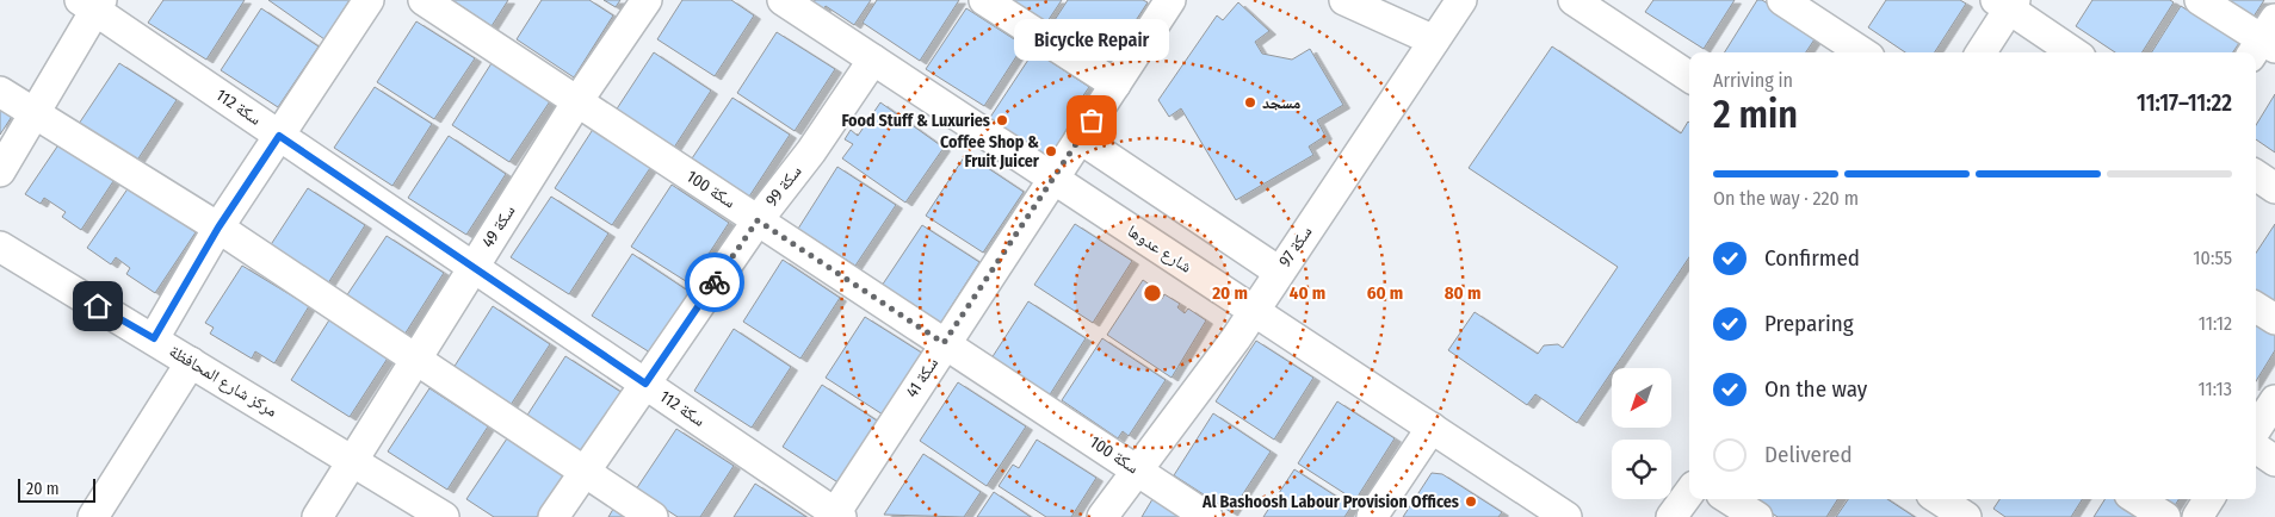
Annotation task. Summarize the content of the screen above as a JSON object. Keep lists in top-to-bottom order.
{
  "streets": {
    "street": [
      "سكة 112",
      "سكة 99",
      "سكة 100",
      "سكة 49",
      "سكة 97",
      "شارع عدوها",
      "سكة 41",
      "مركز شارع المحافظة"
    ]
  },
  "crossings": [
    ["سكة 112", "سكة 99"],
    ["سكة 112", "سكة 49"],
    ["سكة 112", "سكة 41"],
    ["سكة 99", "سكة 100"],
    ["سكة 99", "شارع عدوها"],
    ["سكة 100", "سكة 49"],
    ["سكة 100", "سكة 97"],
    ["سكة 100", "سكة 41"],
    ["سكة 49", "مركز شارع المحافظة"],
    ["سكة 97", "شارع عدوها"],
    ["شارع عدوها", "سكة 41"]
  ],
  "places": [
    "مسجد",
    "Food Stuff & Luxuries",
    "Bicycke Repair",
    "Coffee Shop & Fruit Juicer",
    "Al Bashoosh Labour Provision Offices"
  ],
  "scale_bar": "20 m",
  "north": "bottom left",
  "page": {
    "bubble": "Bicycke Repair",
    "heading": ["2 min", "Arriving in", "11:17–11:22"],
    "bar": "On the way · 220 m",
    "list": [
      ["Confirmed", "10:55"],
      ["Preparing", "11:12"],
      ["On the way", "11:13"],
      "Delivered"
    ],
    "scale": "20 m"
  },
  "rings": [
    "20 m",
    "40 m",
    "60 m",
    "80 m"
  ]
}
